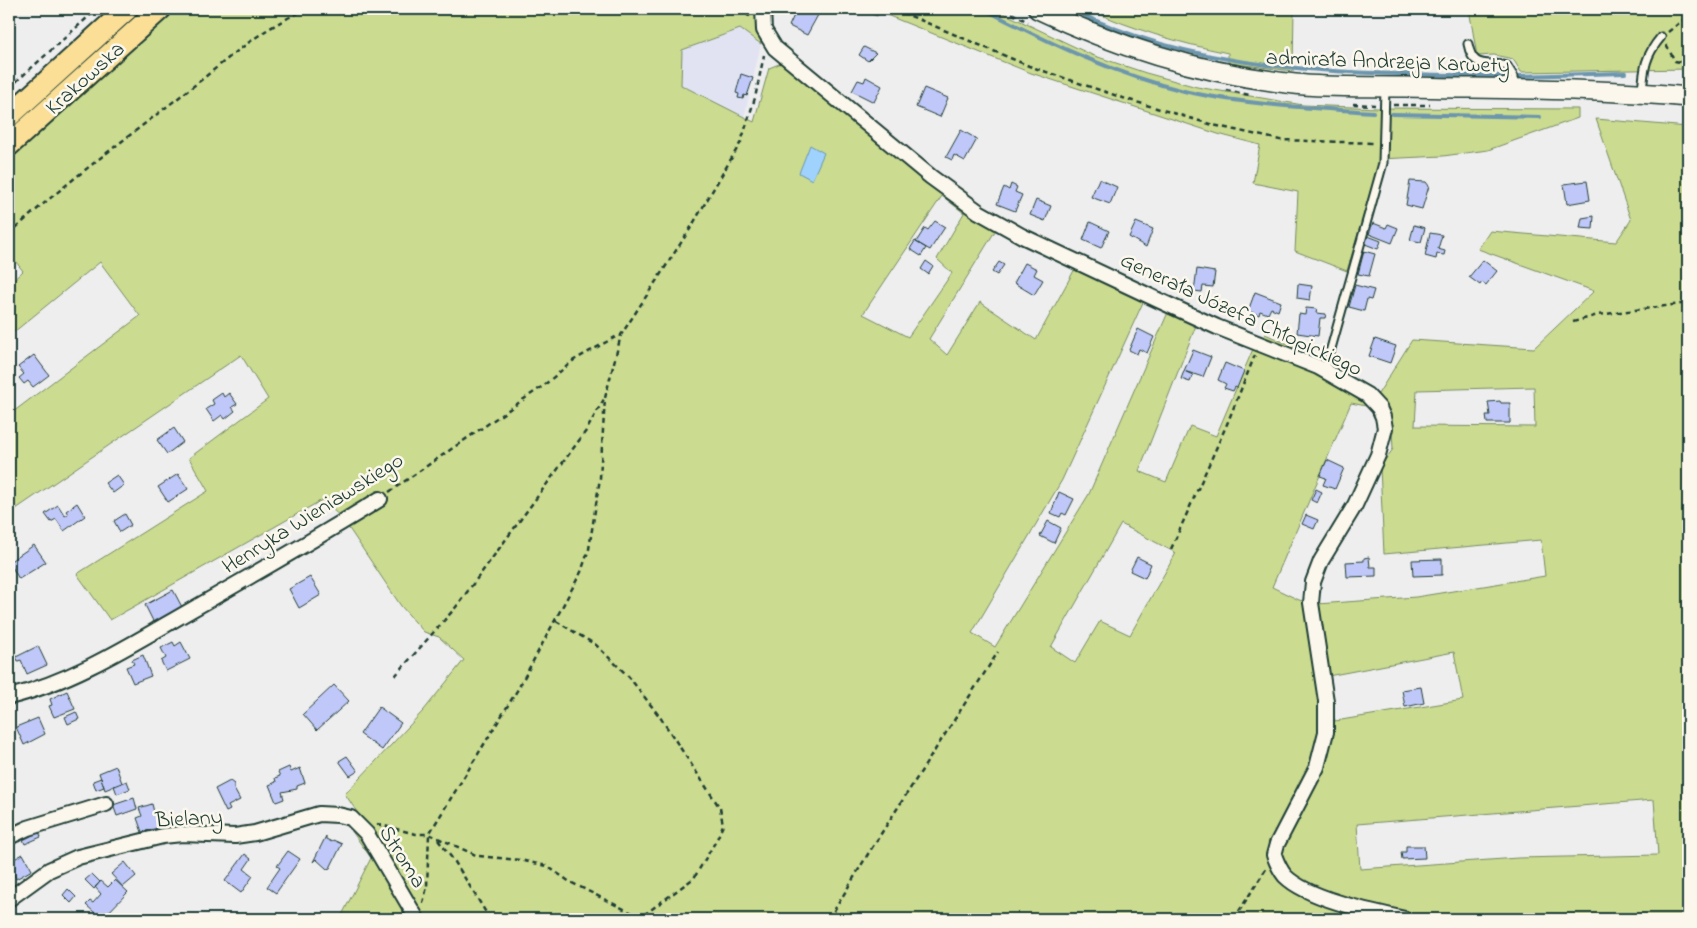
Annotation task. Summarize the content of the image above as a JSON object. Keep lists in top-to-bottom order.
{
  "streets": {
    "main road": ["admirała Andrzeja Karwety", "Krakowska"],
    "street": [
      "Generała Józefa Chłopickiego",
      "Henryka Wieniawskiego",
      "Bielany",
      "Stroma"
    ]
  },
  "crossings": [
    ["Bielany", "Stroma"]
  ]
}
